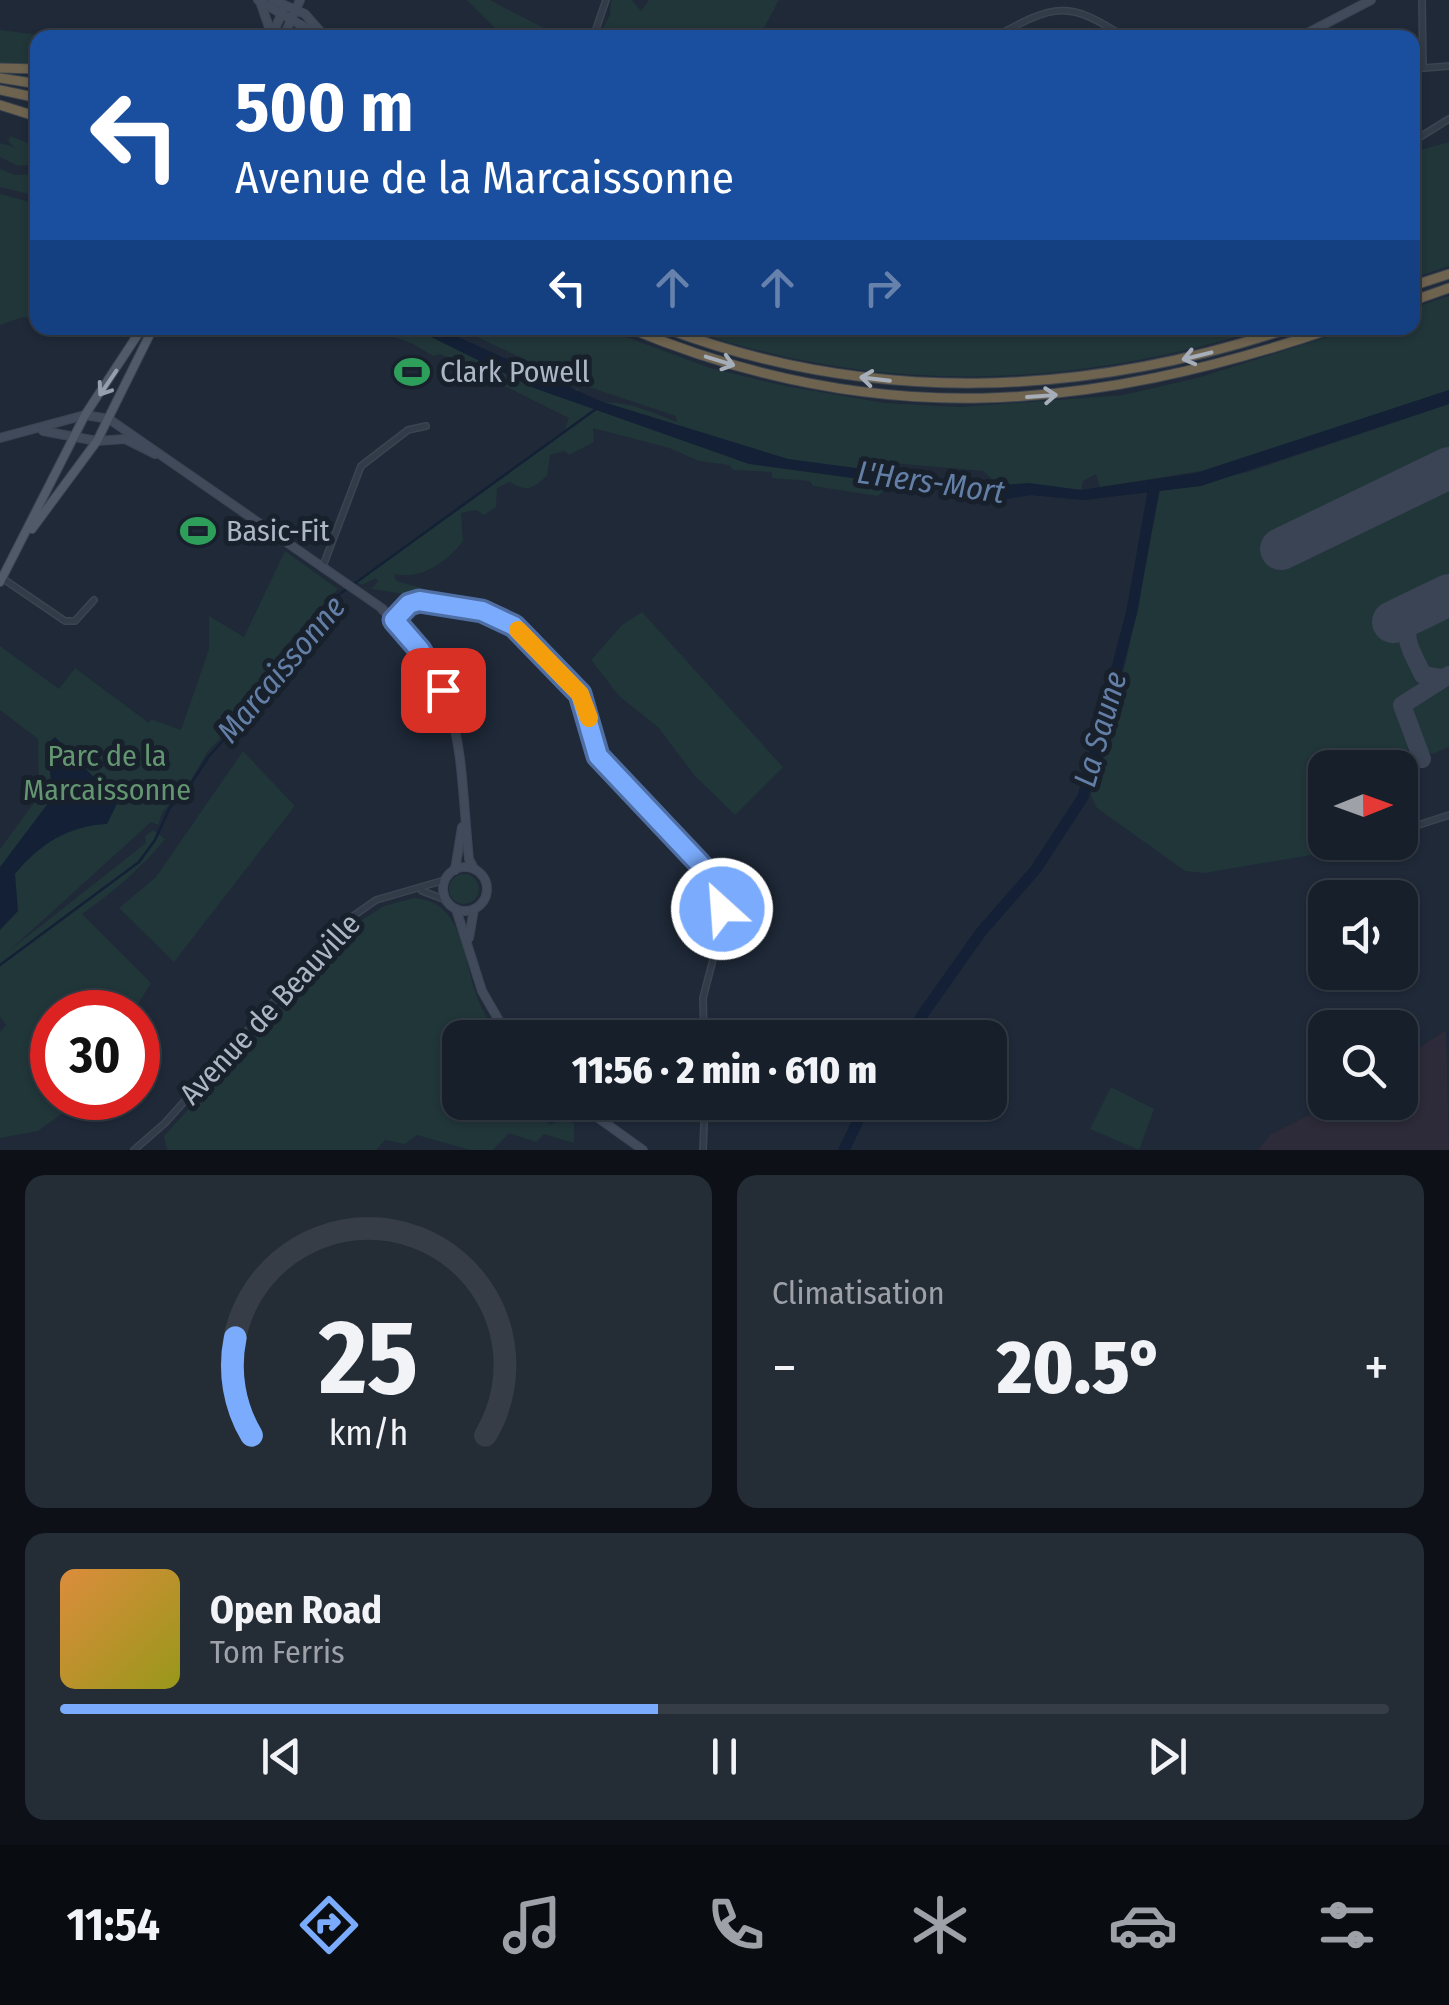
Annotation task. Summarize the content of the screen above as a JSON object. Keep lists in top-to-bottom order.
{
  "streets": {
    "street": ["Avenue de Beauville"]
  },
  "water": ["L'Hers-Mort", "Marcaissonne", "La Saune"],
  "parks": ["Parc de la Marcaissonne"],
  "places": {
    "sports": ["Clark Powell", "Basic-Fit"]
  },
  "north": "right",
  "page": {
    "turn": ["500 m", "Avenue de la Marcaissonne"],
    "limit": "30",
    "trip": "11:56 · 2 min · 610 m",
    "tile": "Climatisation",
    "heat": ["−", "20.5°", "+"],
    "song": ["Open Road", "Tom Ferris"],
    "tabs": "11:54",
    "gauge": ["25", "km/h"]
  }
}
